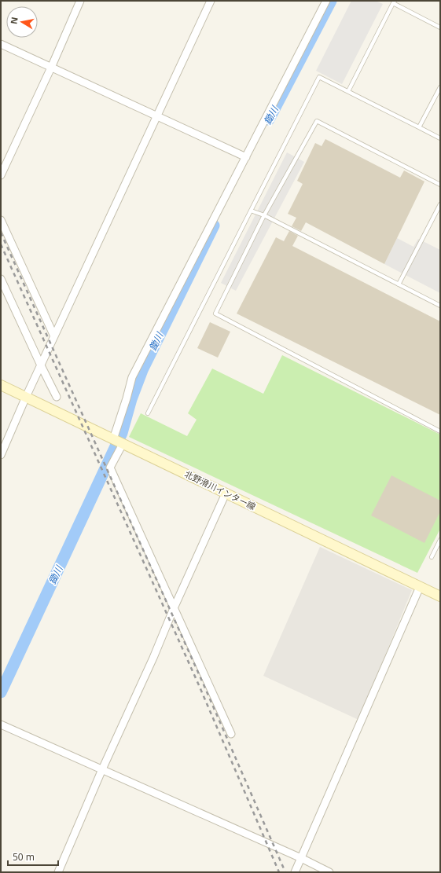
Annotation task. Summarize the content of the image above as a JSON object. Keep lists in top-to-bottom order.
{
  "streets": {
    "main road": ["北野滑川インター線"]
  },
  "water": ["鋤川"],
  "scale_bar": "50 m",
  "north": "left"
}
